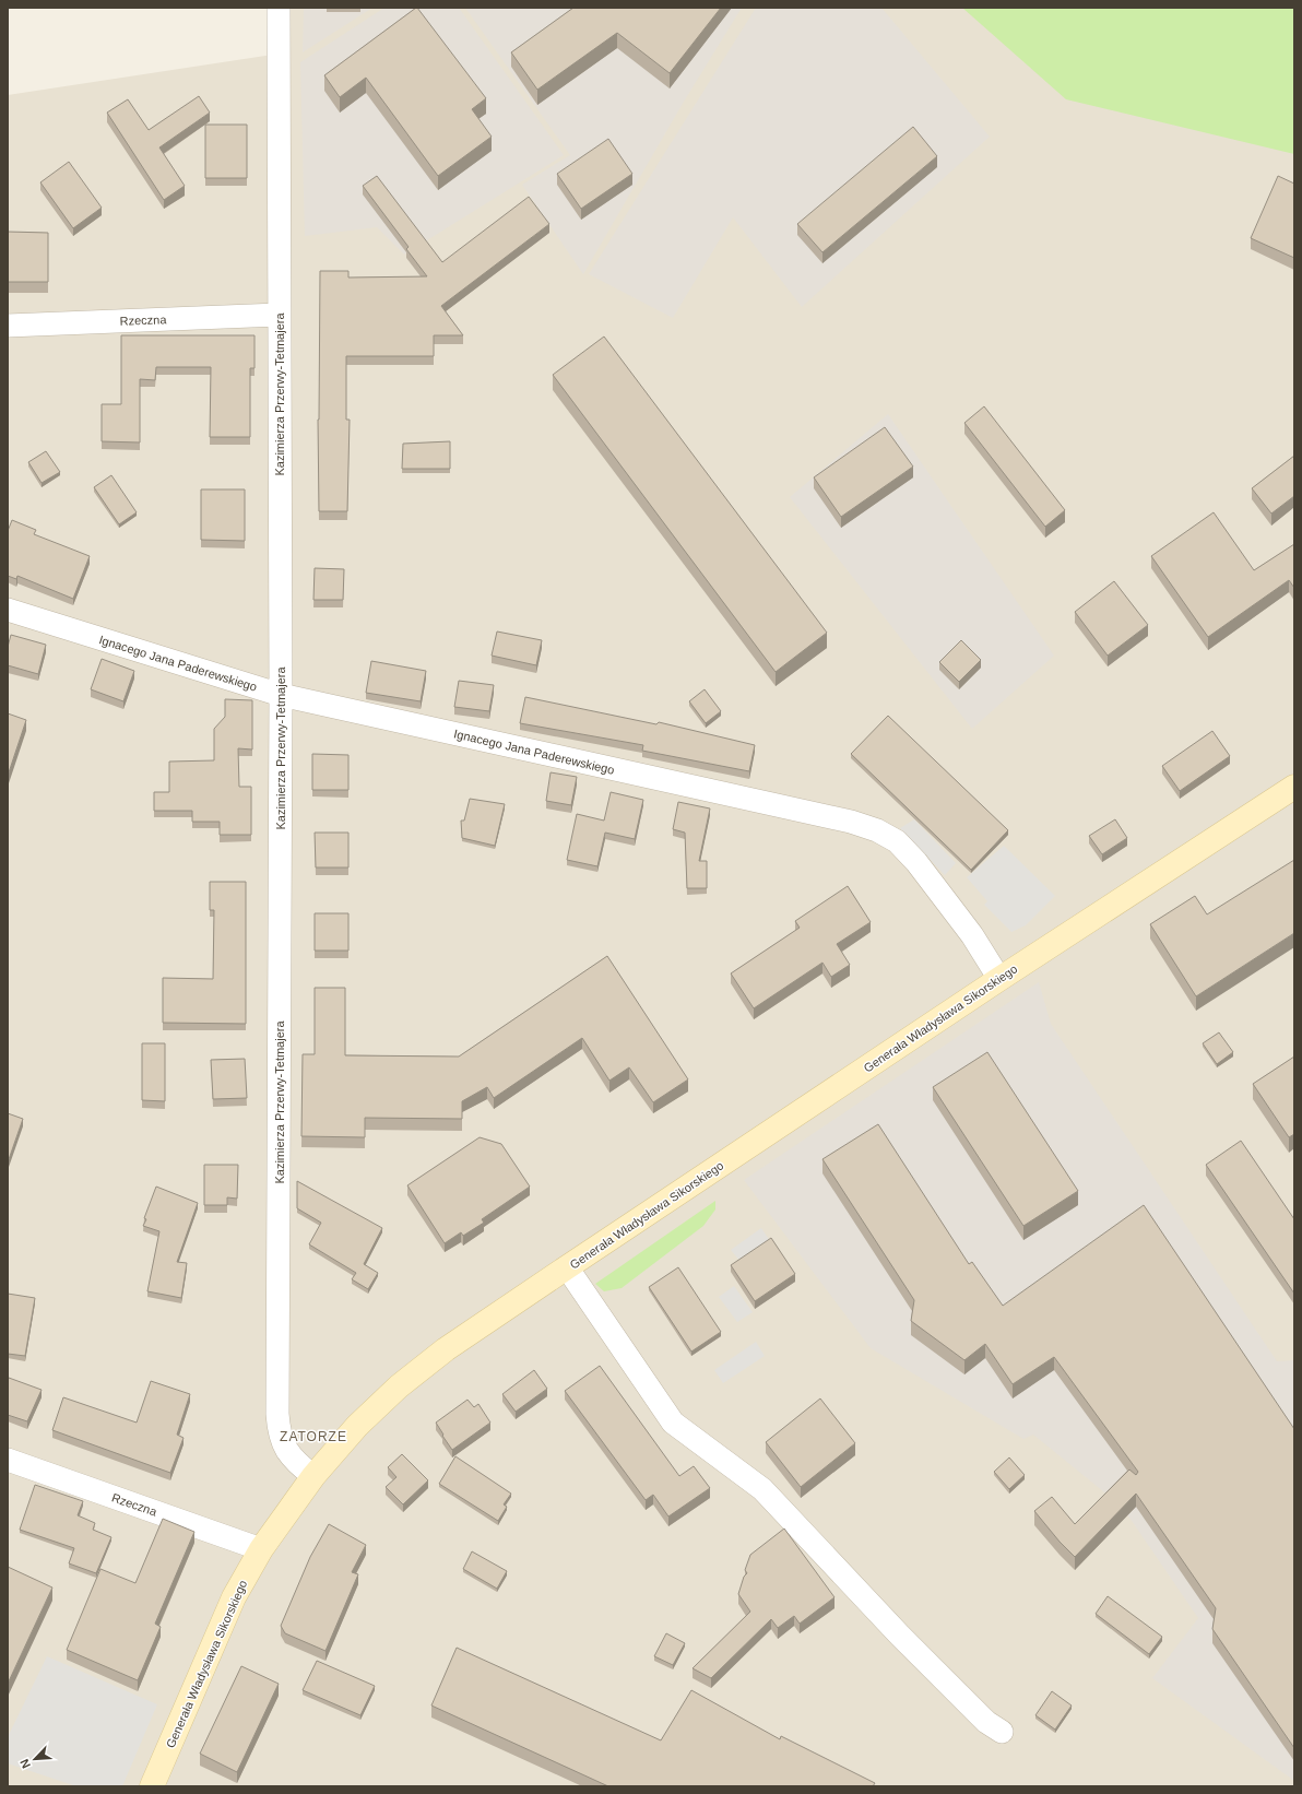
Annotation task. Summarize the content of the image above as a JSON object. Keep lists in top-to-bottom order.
{
  "streets": {
    "main road": ["Generała Władysława Sikorskiego"],
    "street": ["Rzeczna", "Kazimierza Przerwy-Tetmajera", "Ignacego Jana Paderewskiego"]
  },
  "crossings": [
    ["Rzeczna", "Kazimierza Przerwy-Tetmajera"],
    ["Rzeczna", "Generała Władysława Sikorskiego"],
    ["Kazimierza Przerwy-Tetmajera", "Ignacego Jana Paderewskiego"],
    ["Kazimierza Przerwy-Tetmajera", "Generała Władysława Sikorskiego"],
    ["Ignacego Jana Paderewskiego", "Generała Władysława Sikorskiego"]
  ],
  "districts": ["ZATORZE"],
  "north": "bottom left"
}
